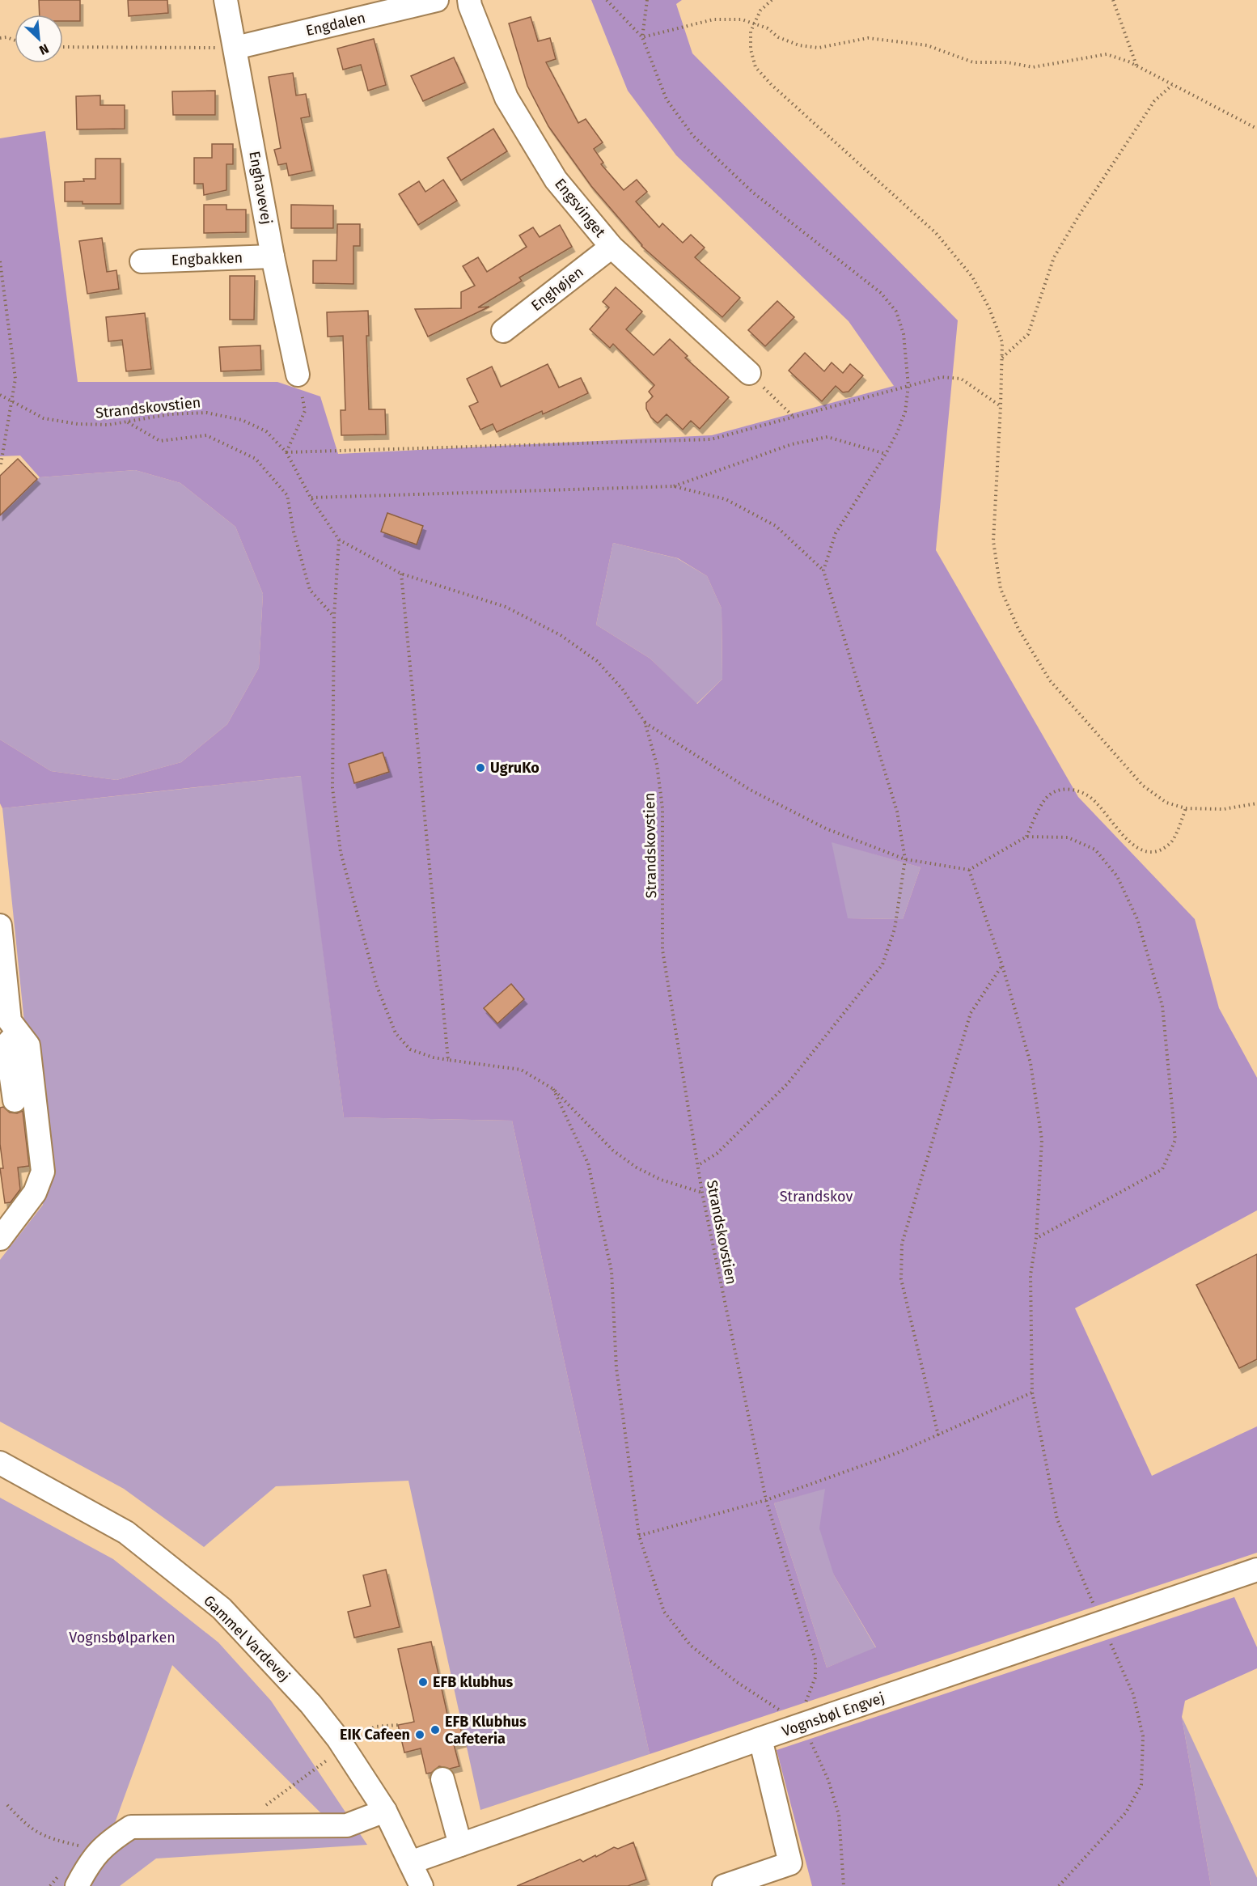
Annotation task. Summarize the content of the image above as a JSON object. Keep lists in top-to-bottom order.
{
  "streets": {
    "street": [
      "Engdalen",
      "Enghavevej",
      "Engsvinget",
      "Engbakken",
      "Enghøjen",
      "Gammel Vardevej",
      "Vognsbøl Engvej"
    ],
    "path": ["Strandskovstien"]
  },
  "crossings": [
    ["Engdalen", "Enghavevej"],
    ["Enghavevej", "Engbakken"],
    ["Engsvinget", "Enghøjen"],
    ["Strandskovstien", "Vognsbøl Engvej"],
    ["Gammel Vardevej", "Vognsbøl Engvej"]
  ],
  "parks": ["Strandskov", "Vognsbølparken"],
  "places": [
    "UgruKo",
    "EFB klubhus",
    "EFB Klubhus Cafeteria",
    "EIK Cafeen"
  ],
  "north": "bottom right"
}
